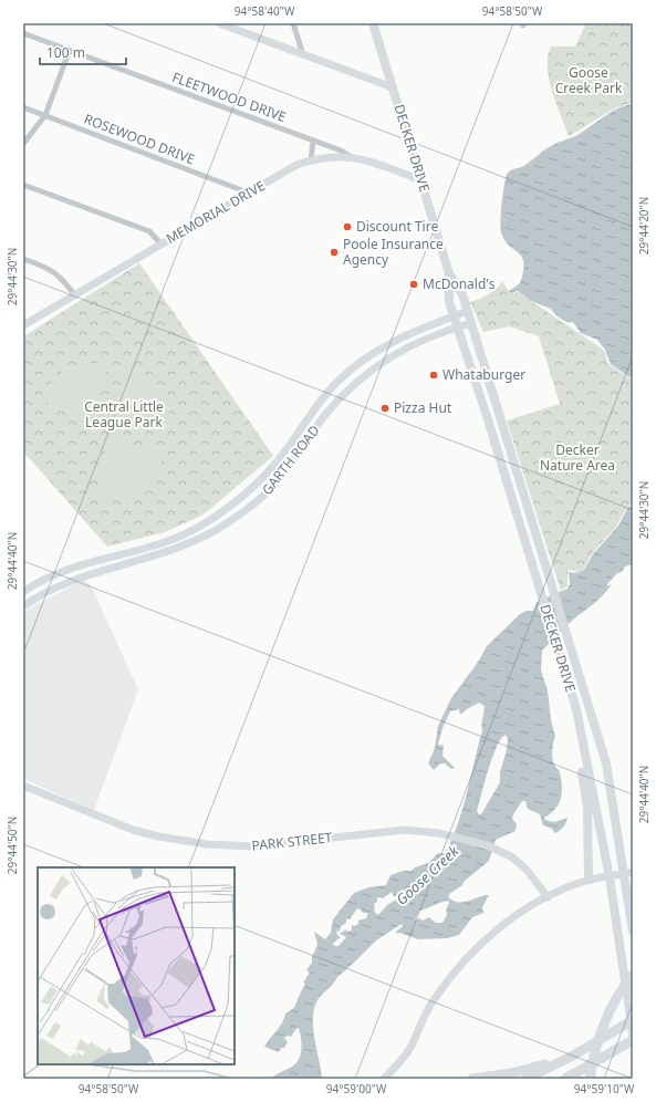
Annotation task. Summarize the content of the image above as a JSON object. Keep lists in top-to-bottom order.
{
  "streets": {
    "main road": [
      "DECKER DRIVE",
      "MEMORIAL DRIVE",
      "GARTH ROAD",
      "PARK STREET"
    ],
    "street": ["FLEETWOOD DRIVE", "ROSEWOOD DRIVE"]
  },
  "crossings": [
    ["FLEETWOOD DRIVE", "MEMORIAL DRIVE"],
    ["ROSEWOOD DRIVE", "MEMORIAL DRIVE"],
    ["DECKER DRIVE", "MEMORIAL DRIVE"],
    ["DECKER DRIVE", "GARTH ROAD"]
  ],
  "water": ["Goose Creek"],
  "parks": ["Goose Creek Park", "Central Little League Park", "Decker Nature Area"],
  "places": [
    "Discount Tire",
    "Poole Insurance Agency",
    "McDonald's",
    "Whataburger",
    "Pizza Hut"
  ],
  "scale_bar": "100 m",
  "coordinates": [
    "94°58'40\"W",
    "94°58'50\"W",
    "29°44'20\"N",
    "29°44'30\"N",
    "29°44'40\"N",
    "29°44'50\"N",
    "94°59'00\"W",
    "94°59'10\"W"
  ]
}
